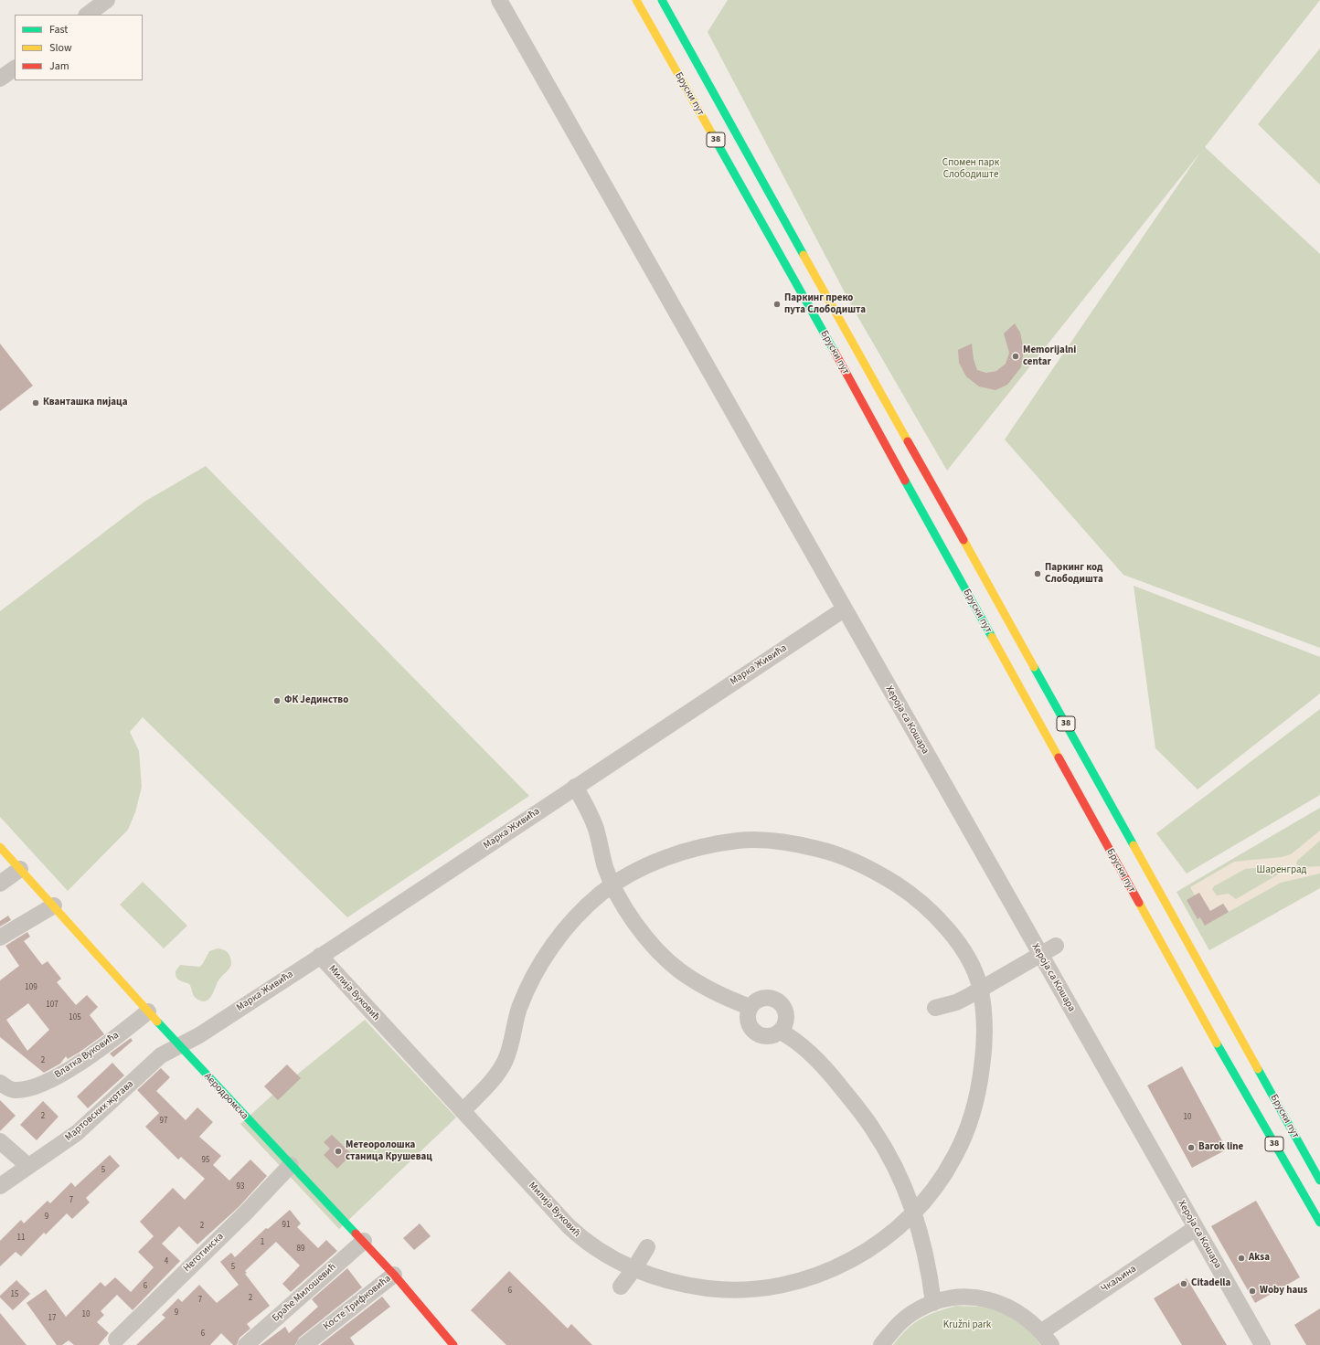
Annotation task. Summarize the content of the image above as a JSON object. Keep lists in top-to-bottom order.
{
  "streets": {
    "main road": ["Бруски пут", "38", "Аеродромска"],
    "street": [
      "Марка Живића",
      "Хероја са Кошара",
      "Милија Вуковић",
      "Влатка Вуковића",
      "Мартовских жртава",
      "Неготинска",
      "Чкаљина",
      "Браће Милошевић",
      "Косте Трифковића"
    ]
  },
  "crossings": [
    ["Марка Живића", "Хероја са Кошара"],
    ["Марка Живића", "Милија Вуковић"],
    ["Марка Живића", "Аеродромска"],
    ["Марка Живића", "Мартовских жртава"],
    ["Хероја са Кошара", "Чкаљина"],
    ["Влатка Вуковића", "Аеродромска"],
    ["Аеродромска", "Мартовских жртава"],
    ["Аеродромска", "Неготинска"],
    ["Аеродромска", "Браће Милошевић"],
    ["Аеродромска", "Косте Трифковића"]
  ],
  "parks": ["Спомен парк Слободиште", "Шаренград", "Kružni park"],
  "places": [
    "Паркинг преко пута Слободишта",
    "Memorijalni centar",
    "Кванташка пијаца",
    "Паркинг код Слободишта",
    "ФК Јединство",
    "Barok line",
    "Метеоролошка станица Крушевац",
    "Aksa",
    "Citadella",
    "Woby haus"
  ],
  "house_numbers": [
    "109",
    "107",
    "105",
    "2",
    "2",
    "10",
    "97",
    "95",
    "5",
    "93",
    "7",
    "9",
    "91",
    "2",
    "11",
    "1",
    "89",
    "4",
    "5",
    "6",
    "6",
    "15",
    "2",
    "7",
    "9",
    "10",
    "17",
    "6"
  ],
  "legend": ["Fast", "Slow", "Jam"]
}
